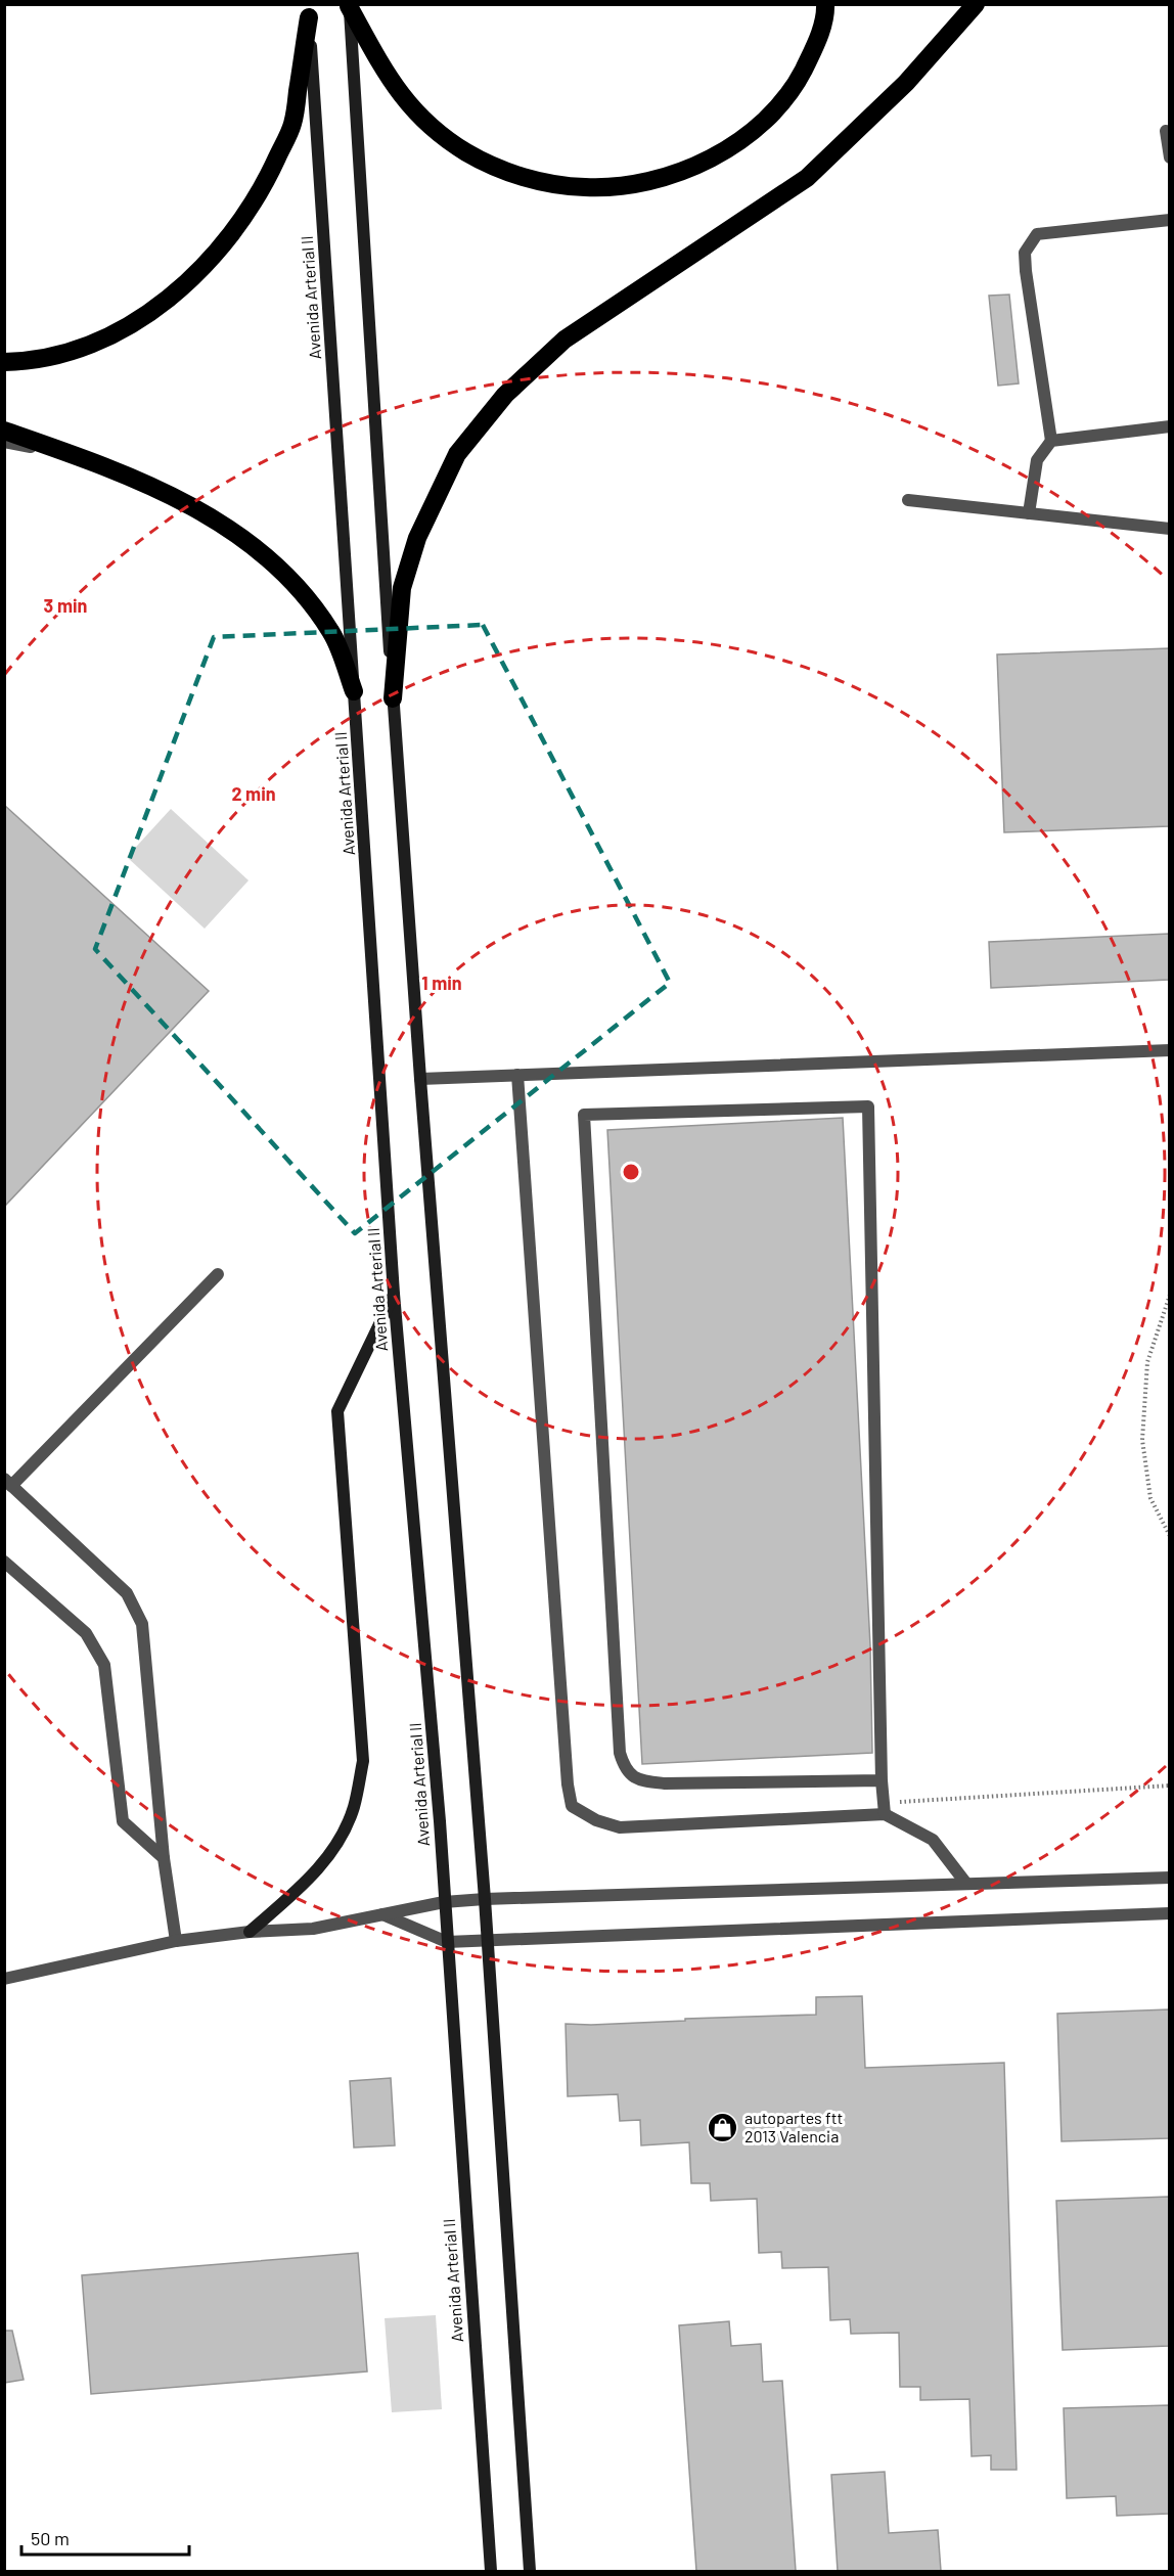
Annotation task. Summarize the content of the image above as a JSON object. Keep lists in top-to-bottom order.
{
  "streets": {
    "street": ["Avenida Arterial II"]
  },
  "places": {
    "shop": ["autopartes ftt 2013 Valencia"]
  },
  "scale_bar": "50 m",
  "rings": ["3 min", "2 min", "1 min"]
}
